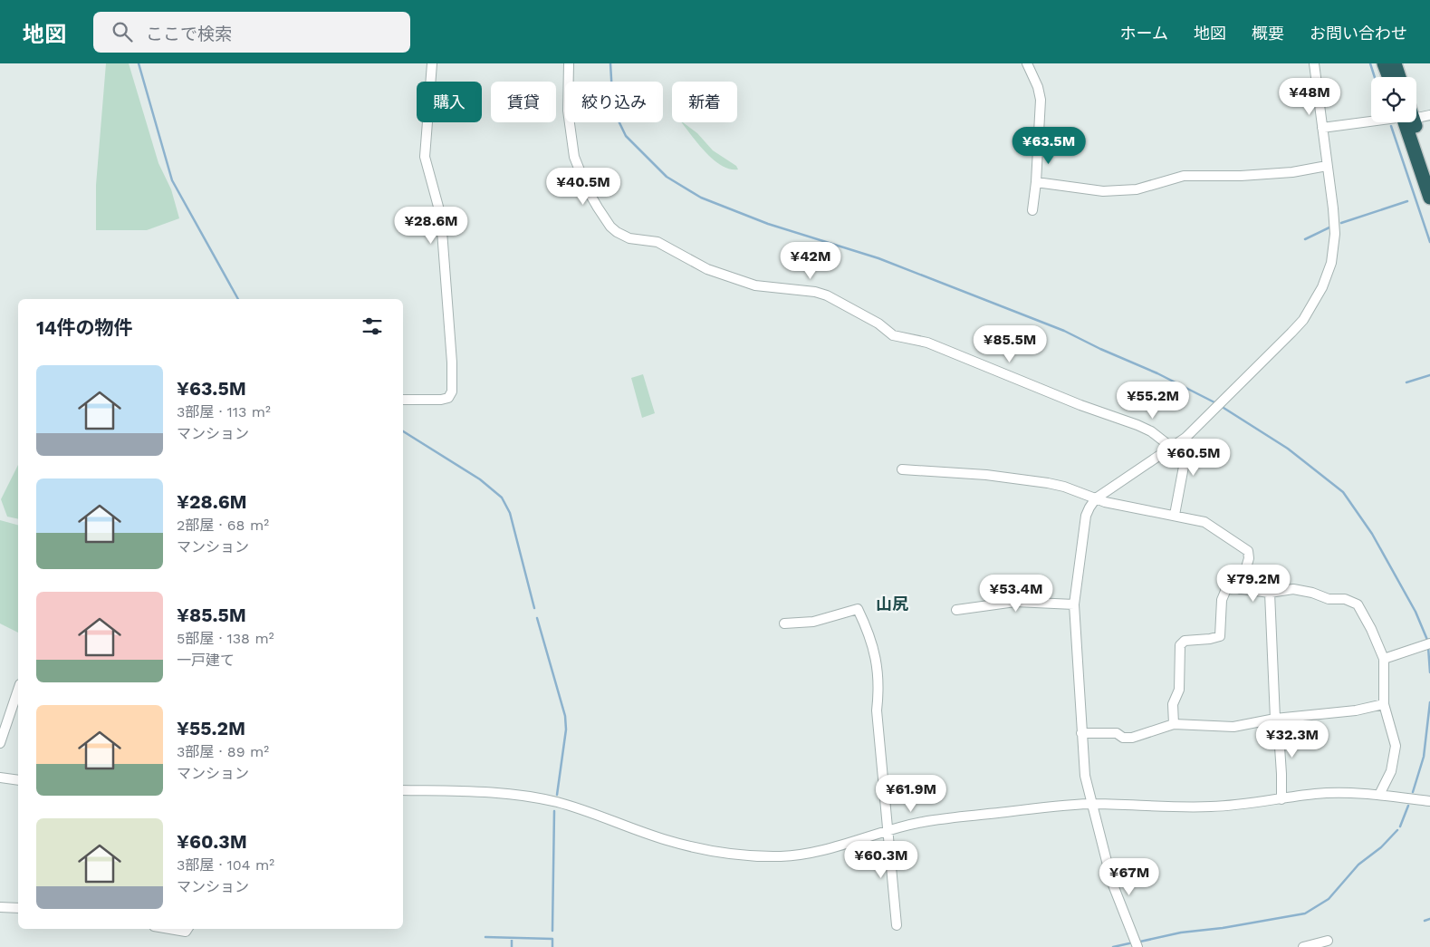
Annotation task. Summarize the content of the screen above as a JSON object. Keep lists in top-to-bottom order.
{
  "districts": ["山尻"],
  "page": {
    "header": "地図",
    "search": "ここで検索",
    "nav": [
      "ホーム",
      "地図",
      "概要",
      "お問い合わせ"
    ],
    "price": [
      "¥48M",
      "¥63.5M",
      "¥40.5M",
      "¥28.6M",
      "¥42M",
      "¥85.5M",
      "¥55.2M",
      "¥60.5M",
      "¥79.2M",
      "¥53.4M",
      "¥32.3M",
      "¥61.9M",
      "¥60.3M",
      "¥67M"
    ],
    "chip": [
      "購入",
      "賃貸",
      "絞り込み",
      "新着"
    ],
    "heading": "14件の物件",
    "list": [
      {
        "name": "¥63.5M",
        "note": "3部屋 · 113 m² · マンション"
      },
      {
        "name": "¥28.6M",
        "note": "2部屋 · 68 m² · マンション"
      },
      {
        "name": "¥85.5M",
        "note": "5部屋 · 138 m² · 一戸建て"
      },
      {
        "name": "¥55.2M",
        "note": "3部屋 · 89 m² · マンション"
      },
      {
        "name": "¥60.3M",
        "note": "3部屋 · 104 m² · マンション"
      }
    ]
  }
}
